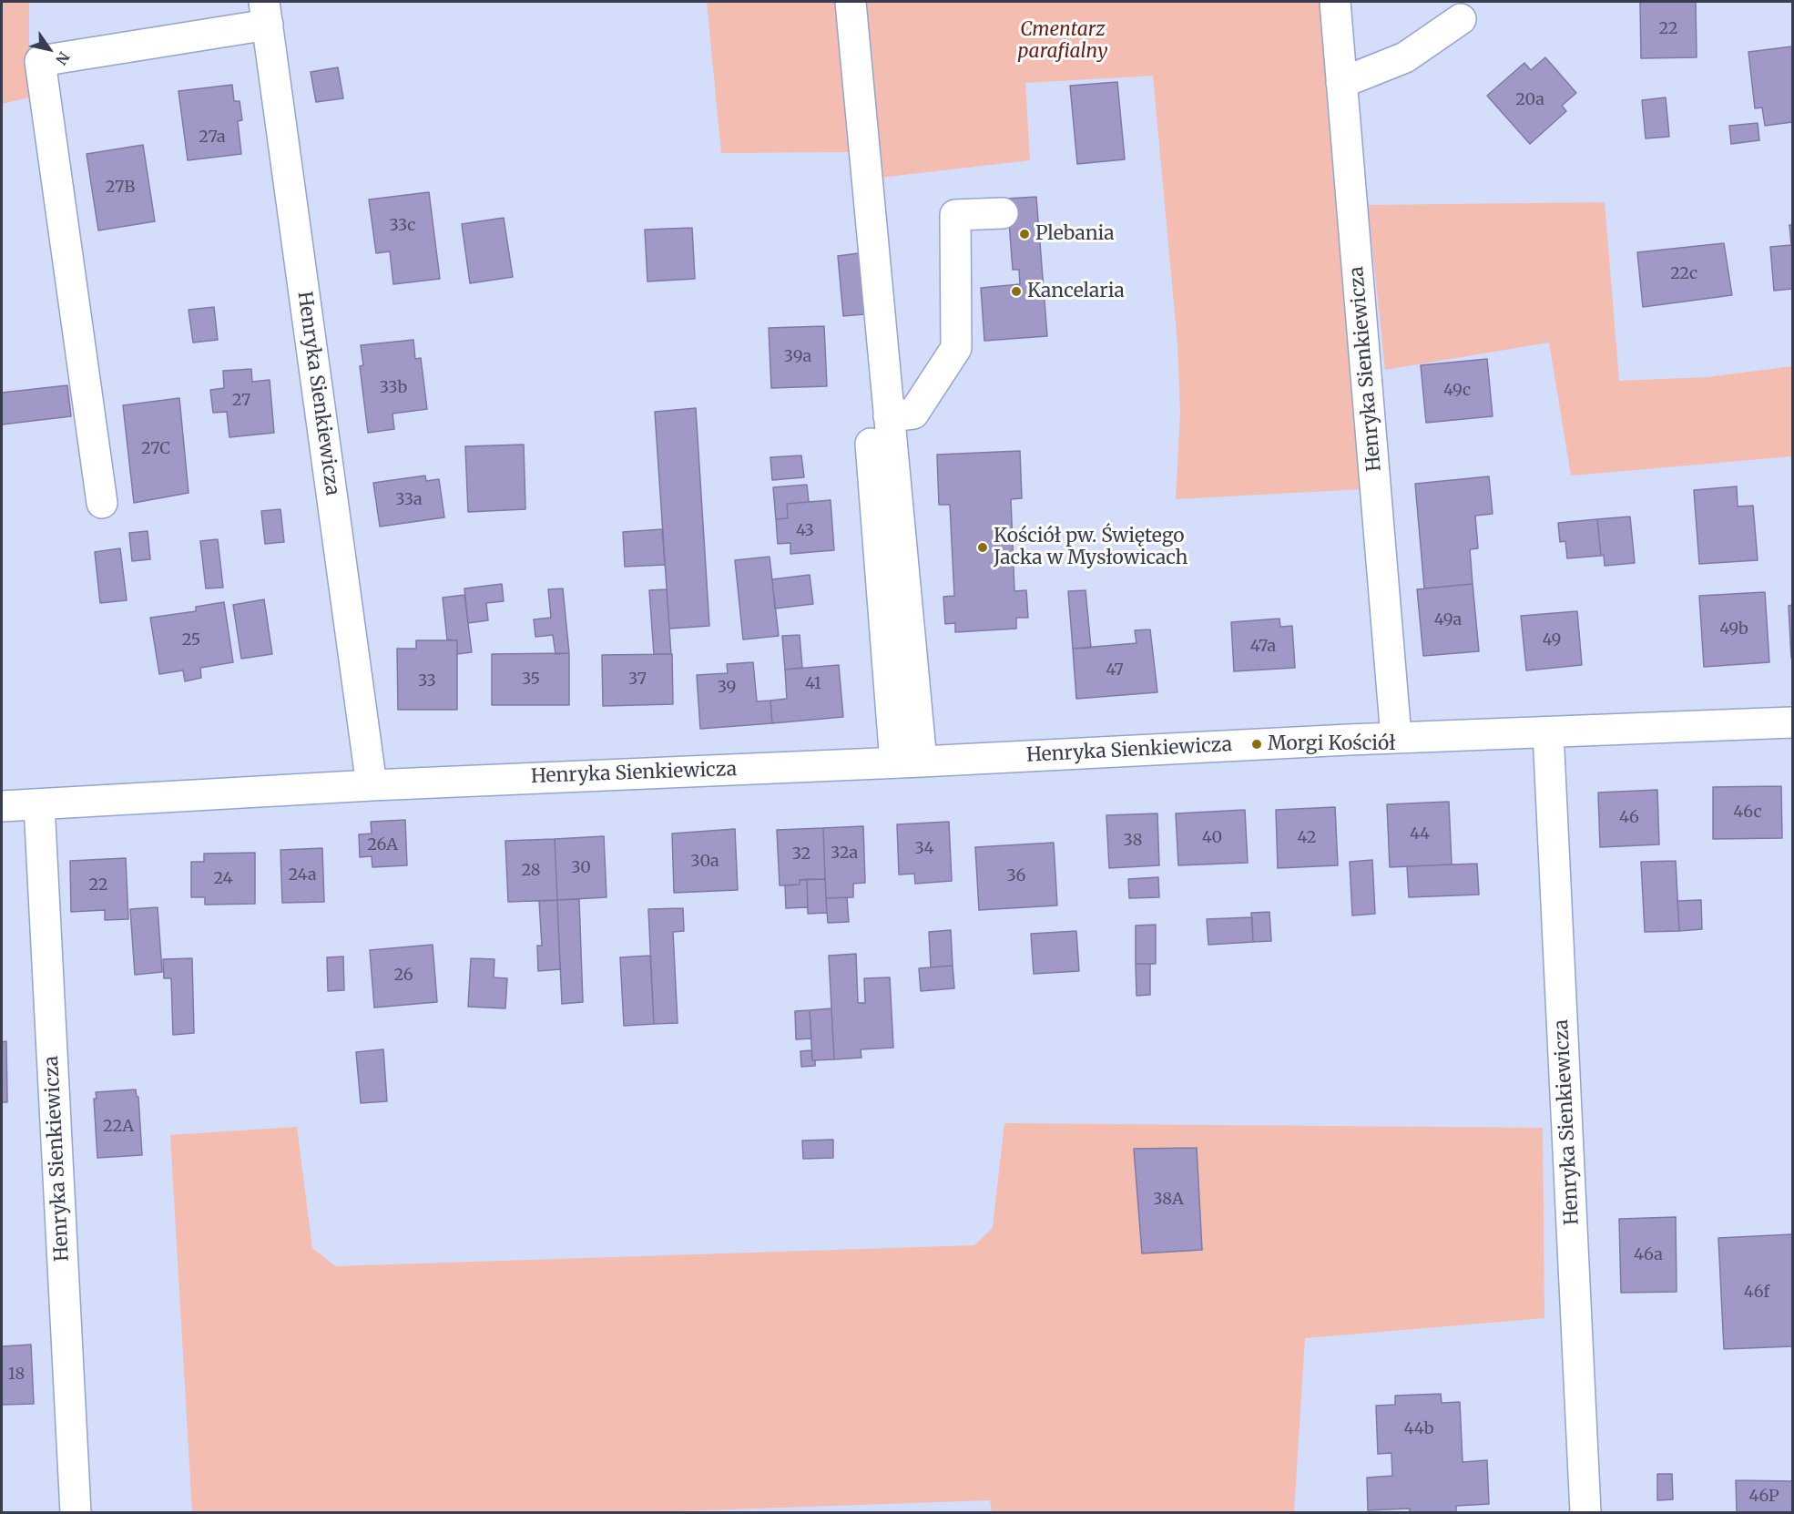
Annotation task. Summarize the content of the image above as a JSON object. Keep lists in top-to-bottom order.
{
  "streets": {
    "street": ["Henryka Sienkiewicza"]
  },
  "parks": ["Cmentarz parafialny"],
  "places": [
    "Plebania",
    "Kancelaria",
    "Kościół pw. Świętego Jacka w Mysłowicach",
    "Morgi Kościół"
  ],
  "house_numbers": [
    "22",
    "20a",
    "27a",
    "27B",
    "33c",
    "22c",
    "39a",
    "33b",
    "49c",
    "27",
    "27C",
    "33a",
    "43",
    "49a",
    "49b",
    "25",
    "49",
    "47a",
    "47",
    "35",
    "37",
    "33",
    "41",
    "39",
    "46c",
    "46",
    "44",
    "40",
    "42",
    "38",
    "26A",
    "34",
    "32a",
    "32",
    "30a",
    "30",
    "28",
    "24a",
    "36",
    "24",
    "22",
    "26",
    "22A",
    "38A",
    "46a",
    "46f",
    "18",
    "44b",
    "46P"
  ],
  "north": "bottom right"
}
